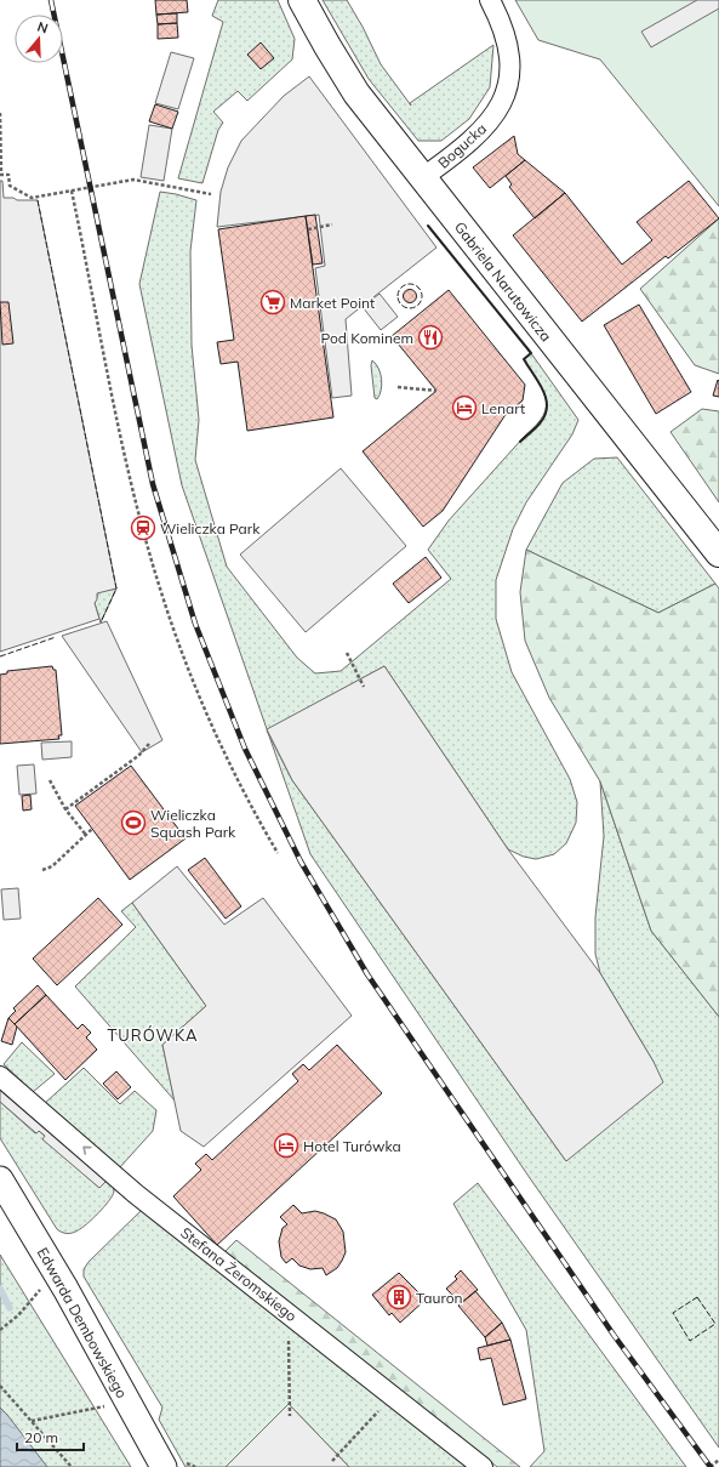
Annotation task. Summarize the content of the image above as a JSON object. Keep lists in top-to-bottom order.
{
  "streets": {
    "main road": ["Gabriela Narutowicza"],
    "street": ["Bogucka", "Stefana Żeromskiego", "Edwarda Dembowskiego"]
  },
  "crossings": [
    ["Bogucka", "Gabriela Narutowicza"]
  ],
  "one_way": ["Stefana Żeromskiego"],
  "districts": ["TURÓWKA"],
  "places": {
    "supermarket": ["Market Point"],
    "restaurant": ["Pod Kominem"],
    "hotel": ["Lenart", "Hotel Turówka"],
    "station": ["Wieliczka Park"],
    "sports": ["Wieliczka Squash Park"],
    "building": ["Tauron"]
  },
  "scale_bar": "20 m",
  "north": "top"
}
